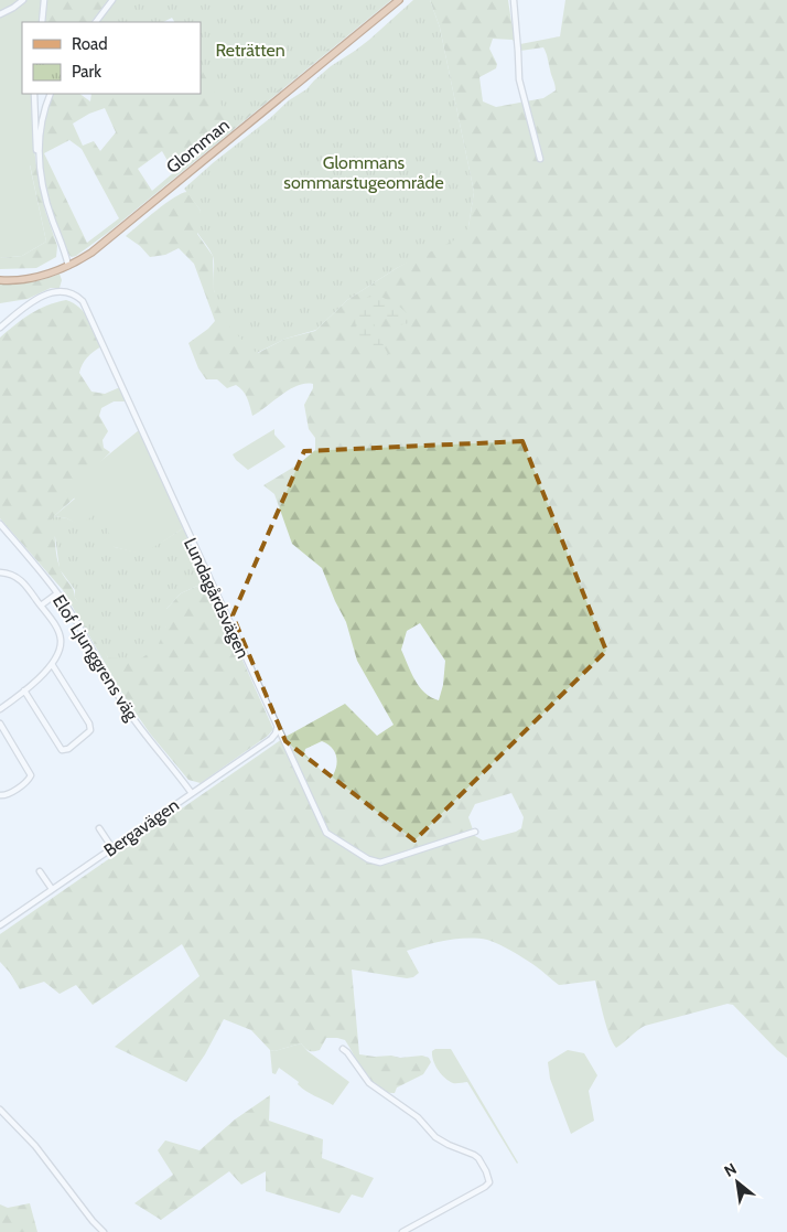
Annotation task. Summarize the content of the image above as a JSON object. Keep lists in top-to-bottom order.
{
  "streets": {
    "main road": ["Glomman"],
    "street": ["Lundagårdsvägen", "Elof Ljunggrens väg", "Bergavägen"]
  },
  "crossings": [
    ["Lundagårdsvägen", "Bergavägen"],
    ["Elof Ljunggrens väg", "Bergavägen"]
  ],
  "parks": ["Reträtten", "Glommans sommarstugeområde"],
  "legend": ["Road", "Park"],
  "north": "top left"
}
